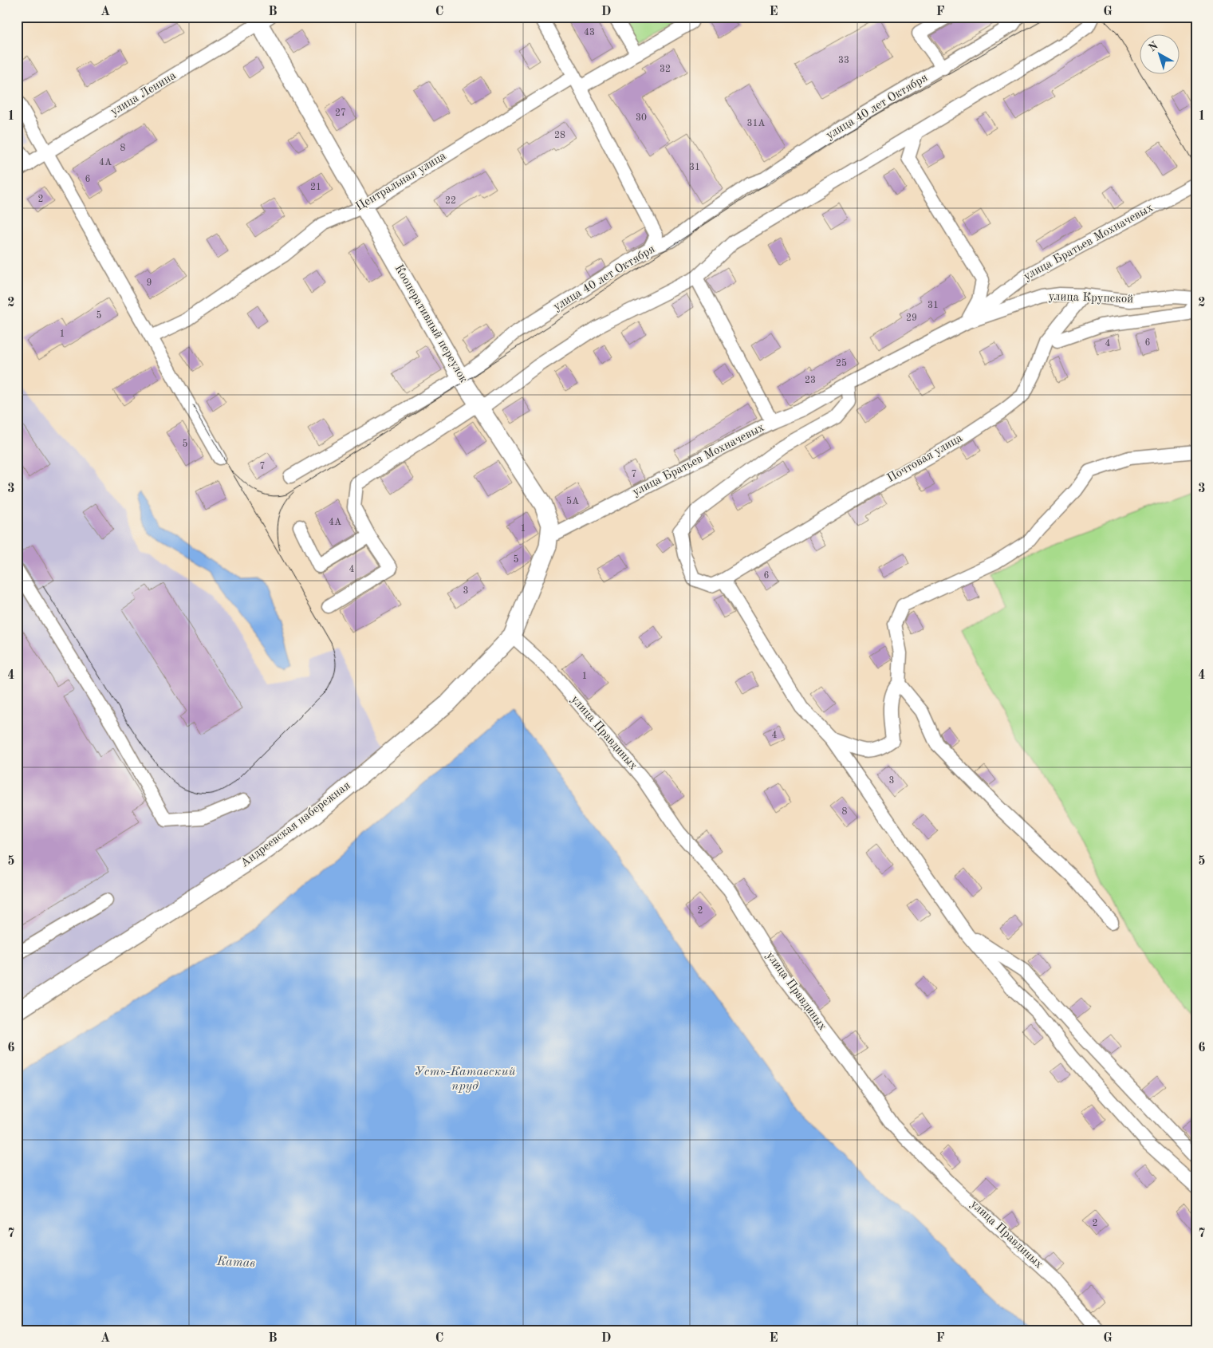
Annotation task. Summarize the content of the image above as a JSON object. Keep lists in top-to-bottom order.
{
  "streets": {
    "main road": ["Кооперативный переулок", "Андреевская набережная"],
    "street": [
      "улица Ленина",
      "улица 40 лет Октября",
      "Центральная улица",
      "улица Братьев Мохначевых",
      "улица Крупской",
      "Почтовая улица",
      "улица Правдиных"
    ]
  },
  "crossings": [
    ["улица Ленина", "Кооперативный переулок"],
    ["улица 40 лет Октября", "Кооперативный переулок"],
    ["Центральная улица", "Кооперативный переулок"],
    ["улица Братьев Мохначевых", "улица Крупской"],
    ["улица Братьев Мохначевых", "Кооперативный переулок"],
    ["улица Крупской", "Почтовая улица"],
    ["Кооперативный переулок", "улица Правдиных"],
    ["Кооперативный переулок", "Андреевская набережная"],
    ["улица Правдиных", "Андреевская набережная"]
  ],
  "water": ["Усть-Катавский пруд", "Катав"],
  "house_numbers": [
    "43",
    "33",
    "32",
    "27",
    "30",
    "31А",
    "28",
    "8",
    "4А",
    "31",
    "6",
    "21",
    "2",
    "22",
    "9",
    "31",
    "5",
    "29",
    "1",
    "6",
    "4",
    "25",
    "23",
    "5",
    "7",
    "7",
    "5А",
    "4А",
    "1",
    "5",
    "4",
    "6",
    "3",
    "1",
    "4",
    "3",
    "8",
    "2",
    "2"
  ],
  "north": "top left",
  "grid": {
    "columns": [
      "A",
      "B",
      "C",
      "D",
      "E",
      "F",
      "G"
    ],
    "rows": [
      "1",
      "2",
      "3",
      "4",
      "5",
      "6",
      "7"
    ]
  }
}
